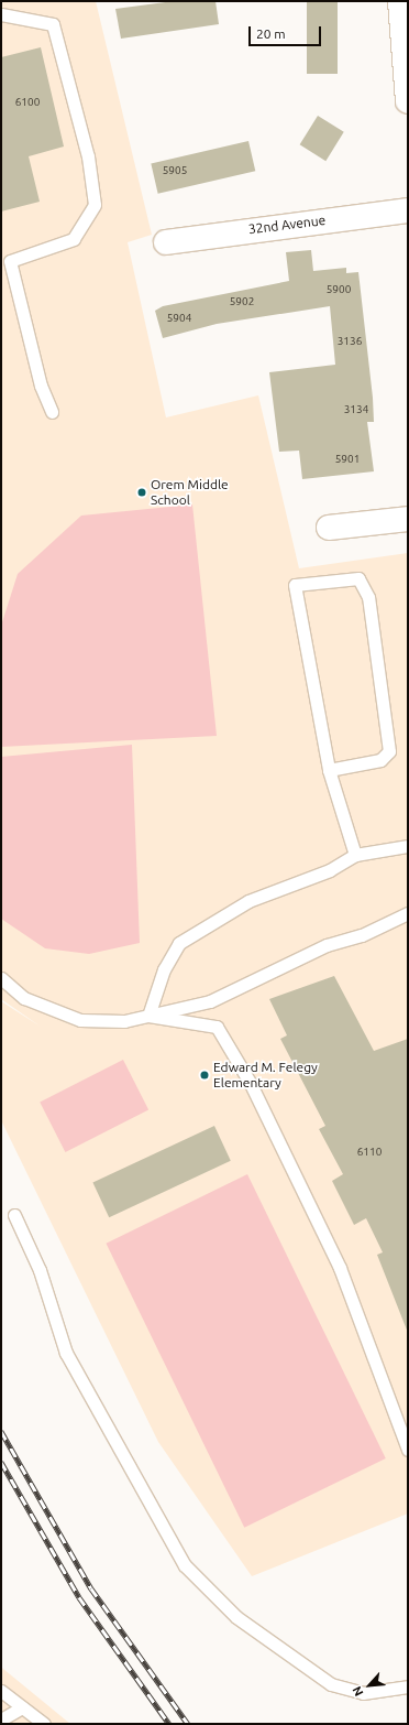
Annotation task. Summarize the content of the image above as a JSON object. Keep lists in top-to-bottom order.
{
  "streets": {
    "street": ["32nd Avenue"]
  },
  "places": ["Orem Middle School", "Edward M. Felegy Elementary"],
  "house_numbers": [
    "6100",
    "5905",
    "5900",
    "5902",
    "5904",
    "3136",
    "3134",
    "5901",
    "6110"
  ],
  "scale_bar": "20 m",
  "north": "bottom left"
}
